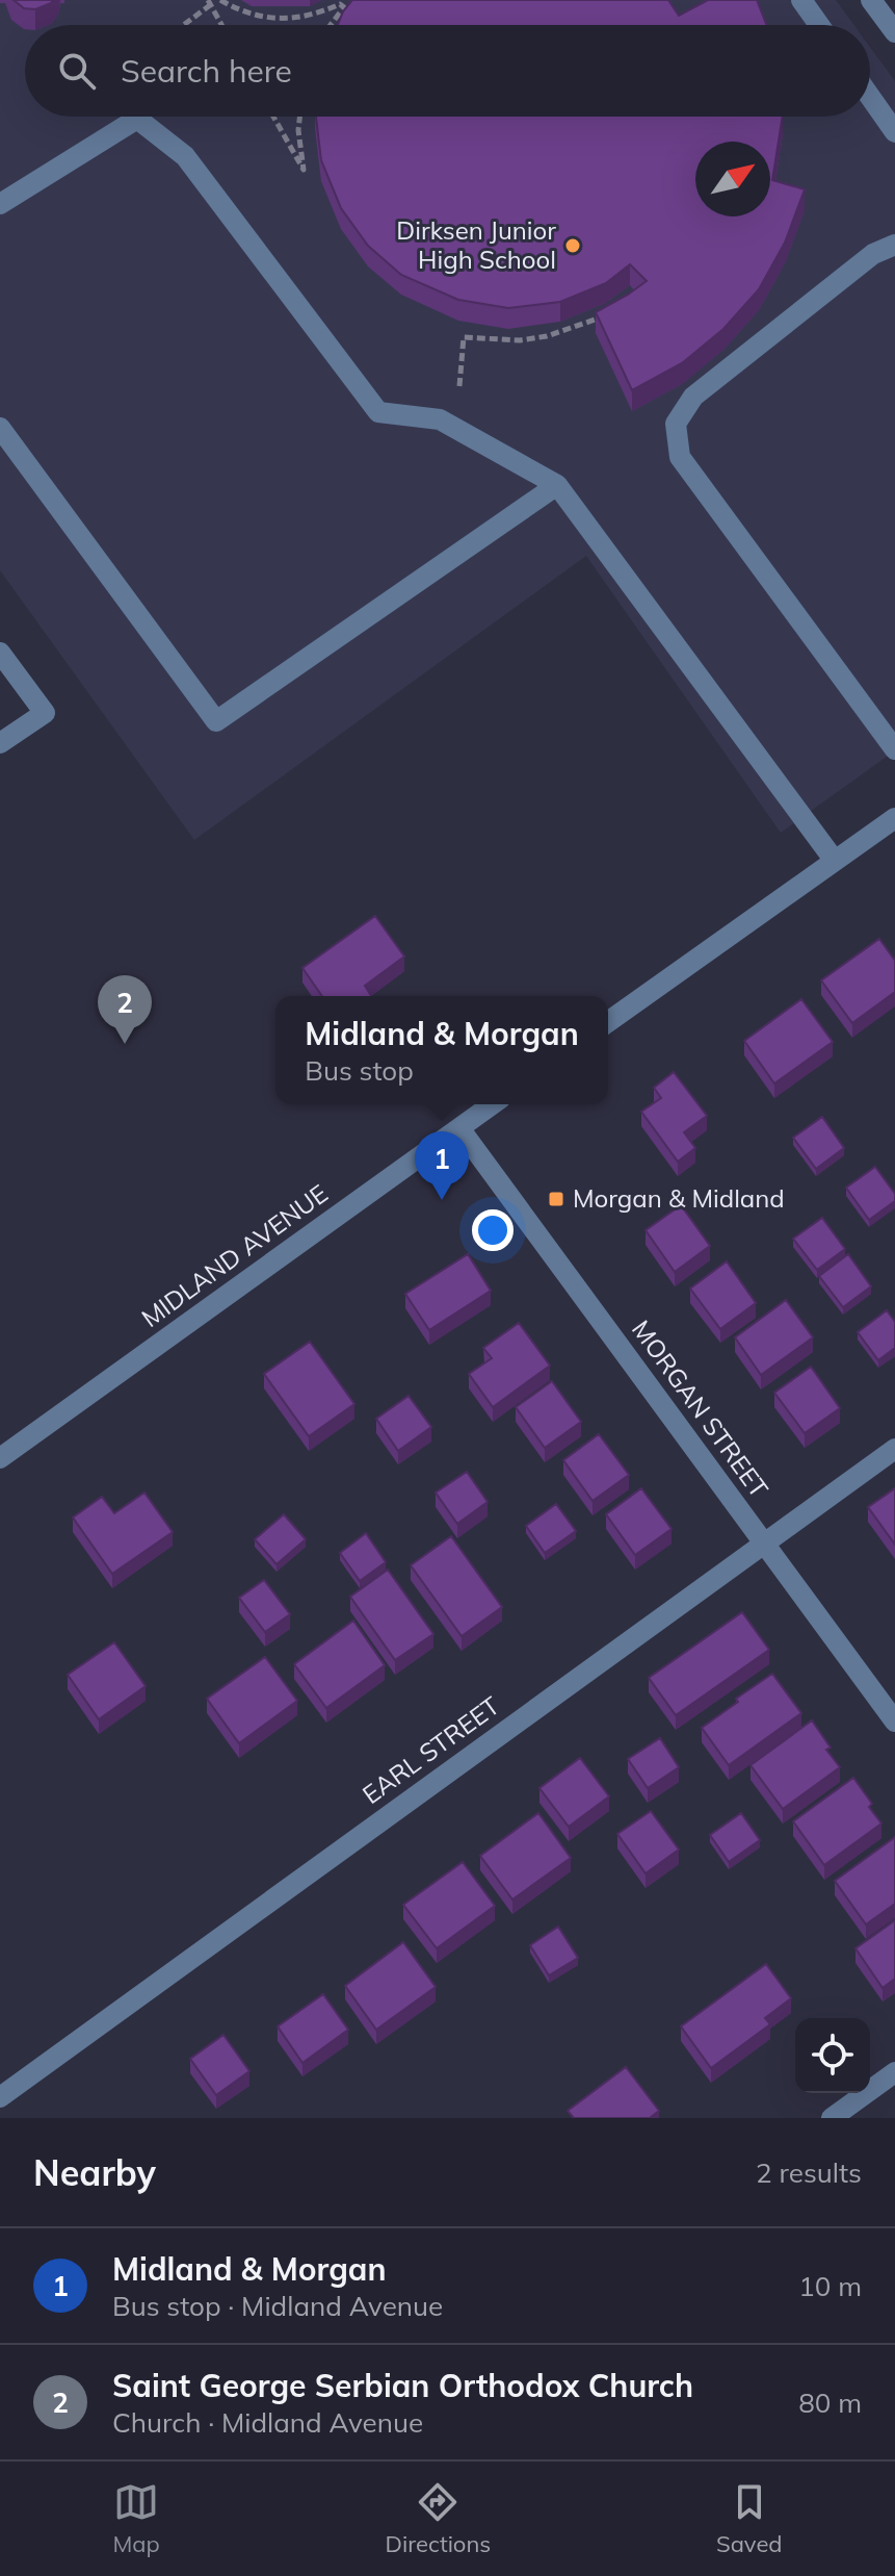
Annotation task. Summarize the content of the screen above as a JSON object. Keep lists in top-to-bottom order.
{
  "streets": {
    "street": ["MIDLAND AVENUE", "MORGAN STREET", "EARL STREET"]
  },
  "crossings": [
    ["MIDLAND AVENUE", "MORGAN STREET"],
    ["MORGAN STREET", "EARL STREET"]
  ],
  "places": {
    "other": ["Dirksen Junior High School"],
    "transit": ["Morgan & Midland"]
  },
  "north": "top right",
  "page": {
    "search": "Search here",
    "pins": ["2", "1"],
    "popup": ["Midland & Morgan", "Bus stop"],
    "heading": ["Nearby", "2 results"],
    "list": [
      {
        "mark": "1",
        "name": "Midland & Morgan",
        "note": "Bus stop · Midland Avenue",
        "value": "10 m"
      },
      {
        "mark": "2",
        "name": "Saint George Serbian Orthodox Church",
        "note": "Church · Midland Avenue",
        "value": "80 m"
      }
    ],
    "nav": ["Map", "Directions", "Saved"]
  }
}
